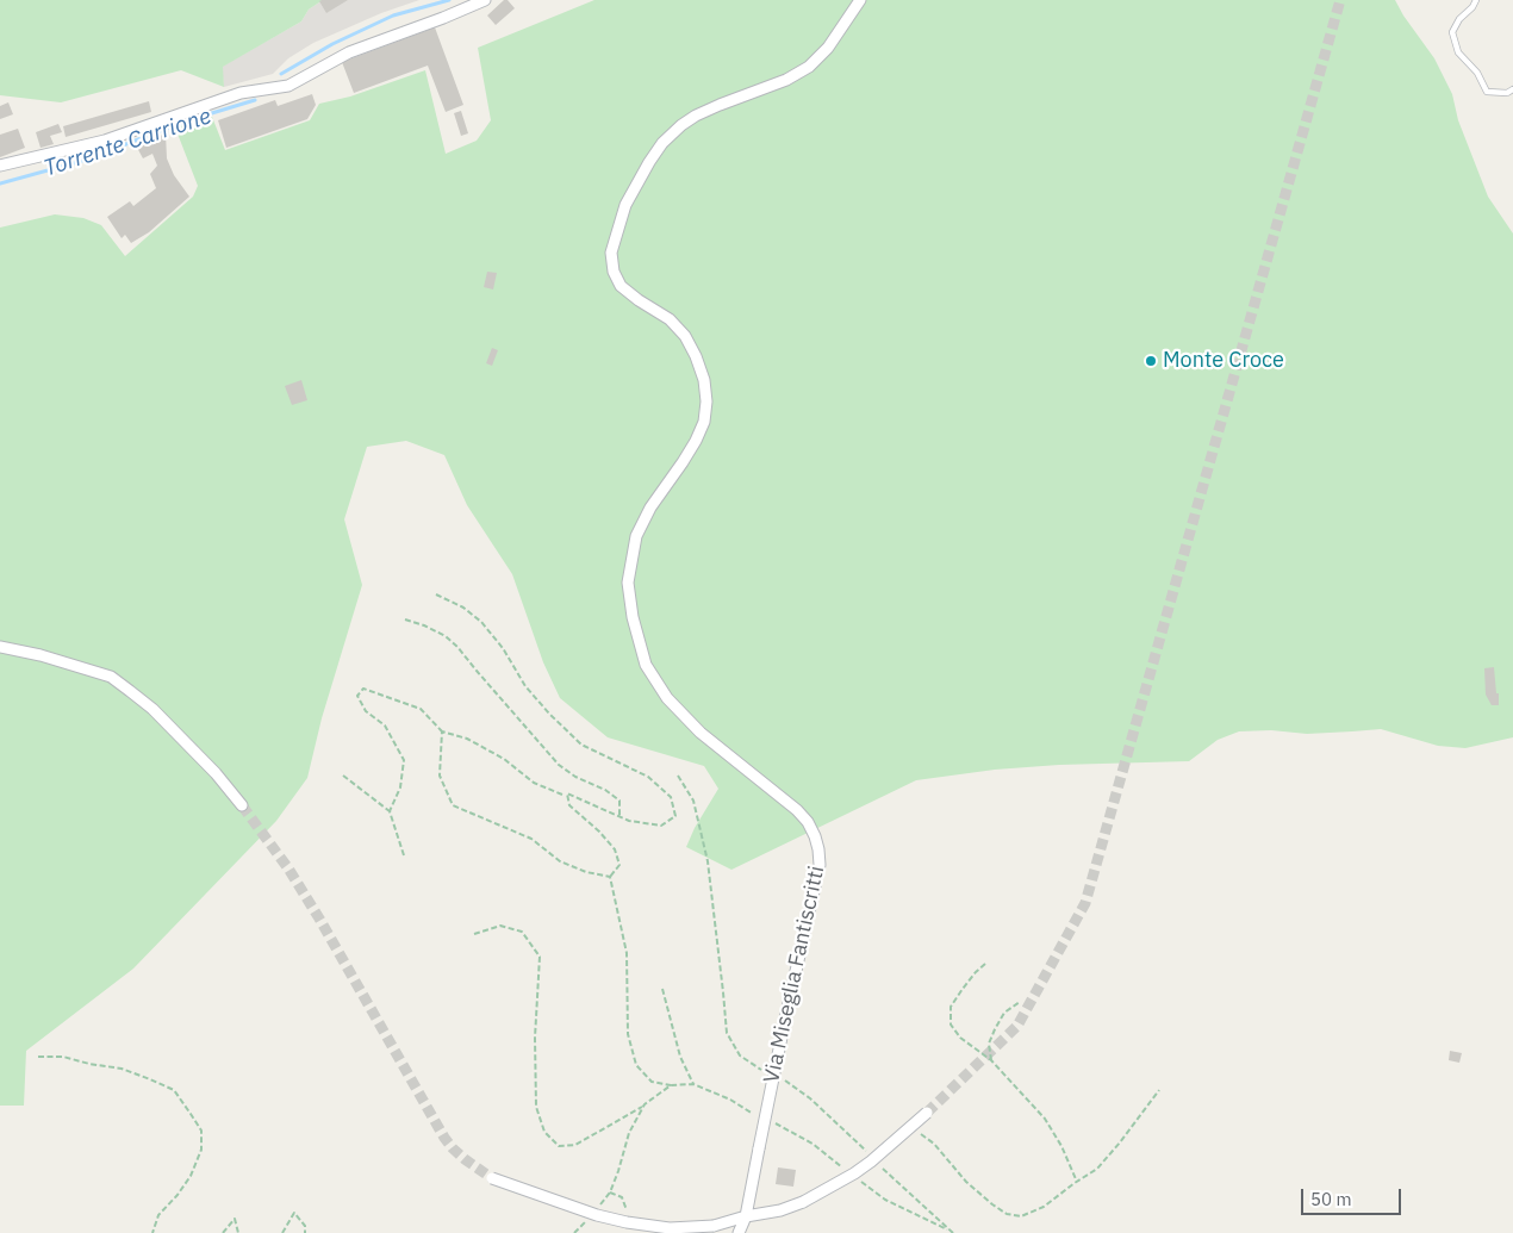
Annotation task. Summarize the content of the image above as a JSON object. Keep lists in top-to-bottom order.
{
  "streets": {
    "street": ["Via Miseglia Fantiscritti"]
  },
  "water": ["Torrente Carrione"],
  "places": ["Monte Croce"],
  "scale_bar": "50 m"
}
